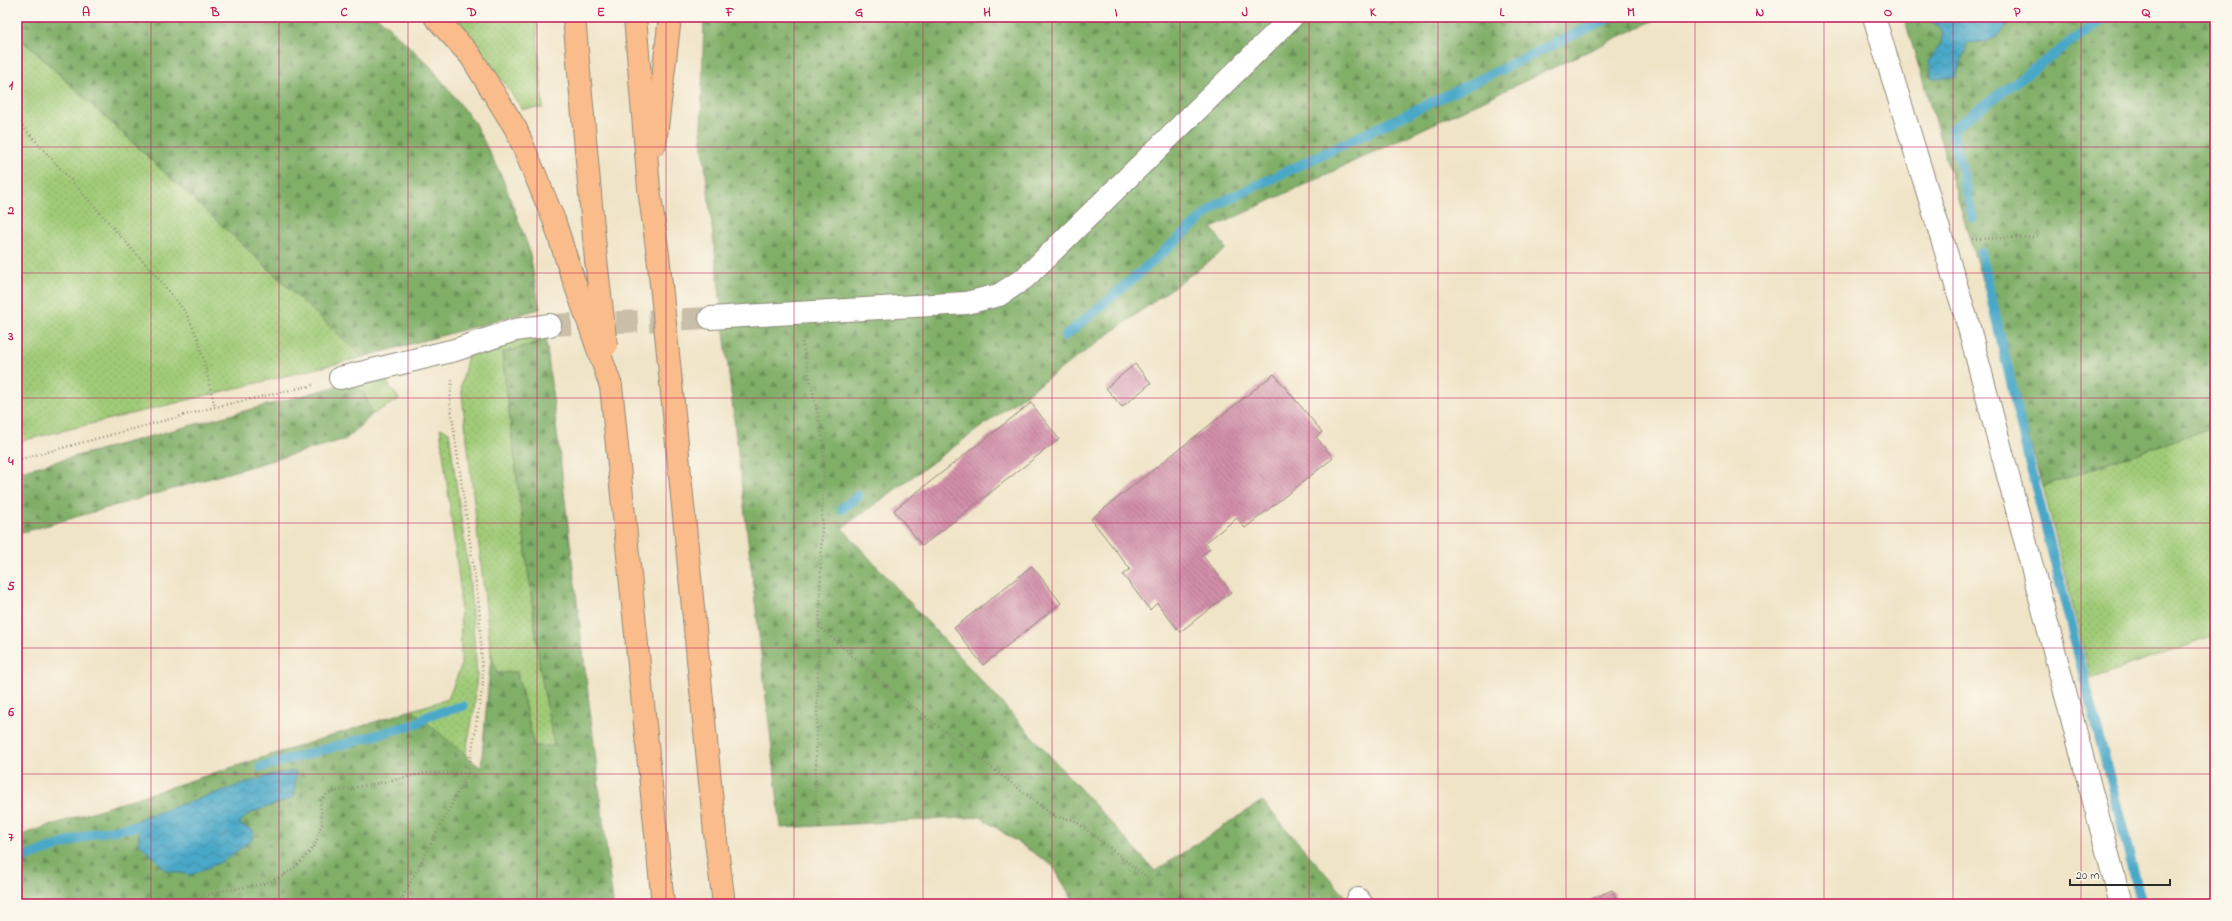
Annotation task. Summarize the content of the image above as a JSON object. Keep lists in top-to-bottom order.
{
  "scale_bar": "20 m",
  "grid": {
    "columns": [
      "A",
      "B",
      "C",
      "D",
      "E",
      "F",
      "G",
      "H",
      "I",
      "J",
      "K",
      "L",
      "M",
      "N",
      "O",
      "P",
      "Q"
    ],
    "rows": [
      "1",
      "2",
      "3",
      "4",
      "5",
      "6",
      "7"
    ]
  }
}
